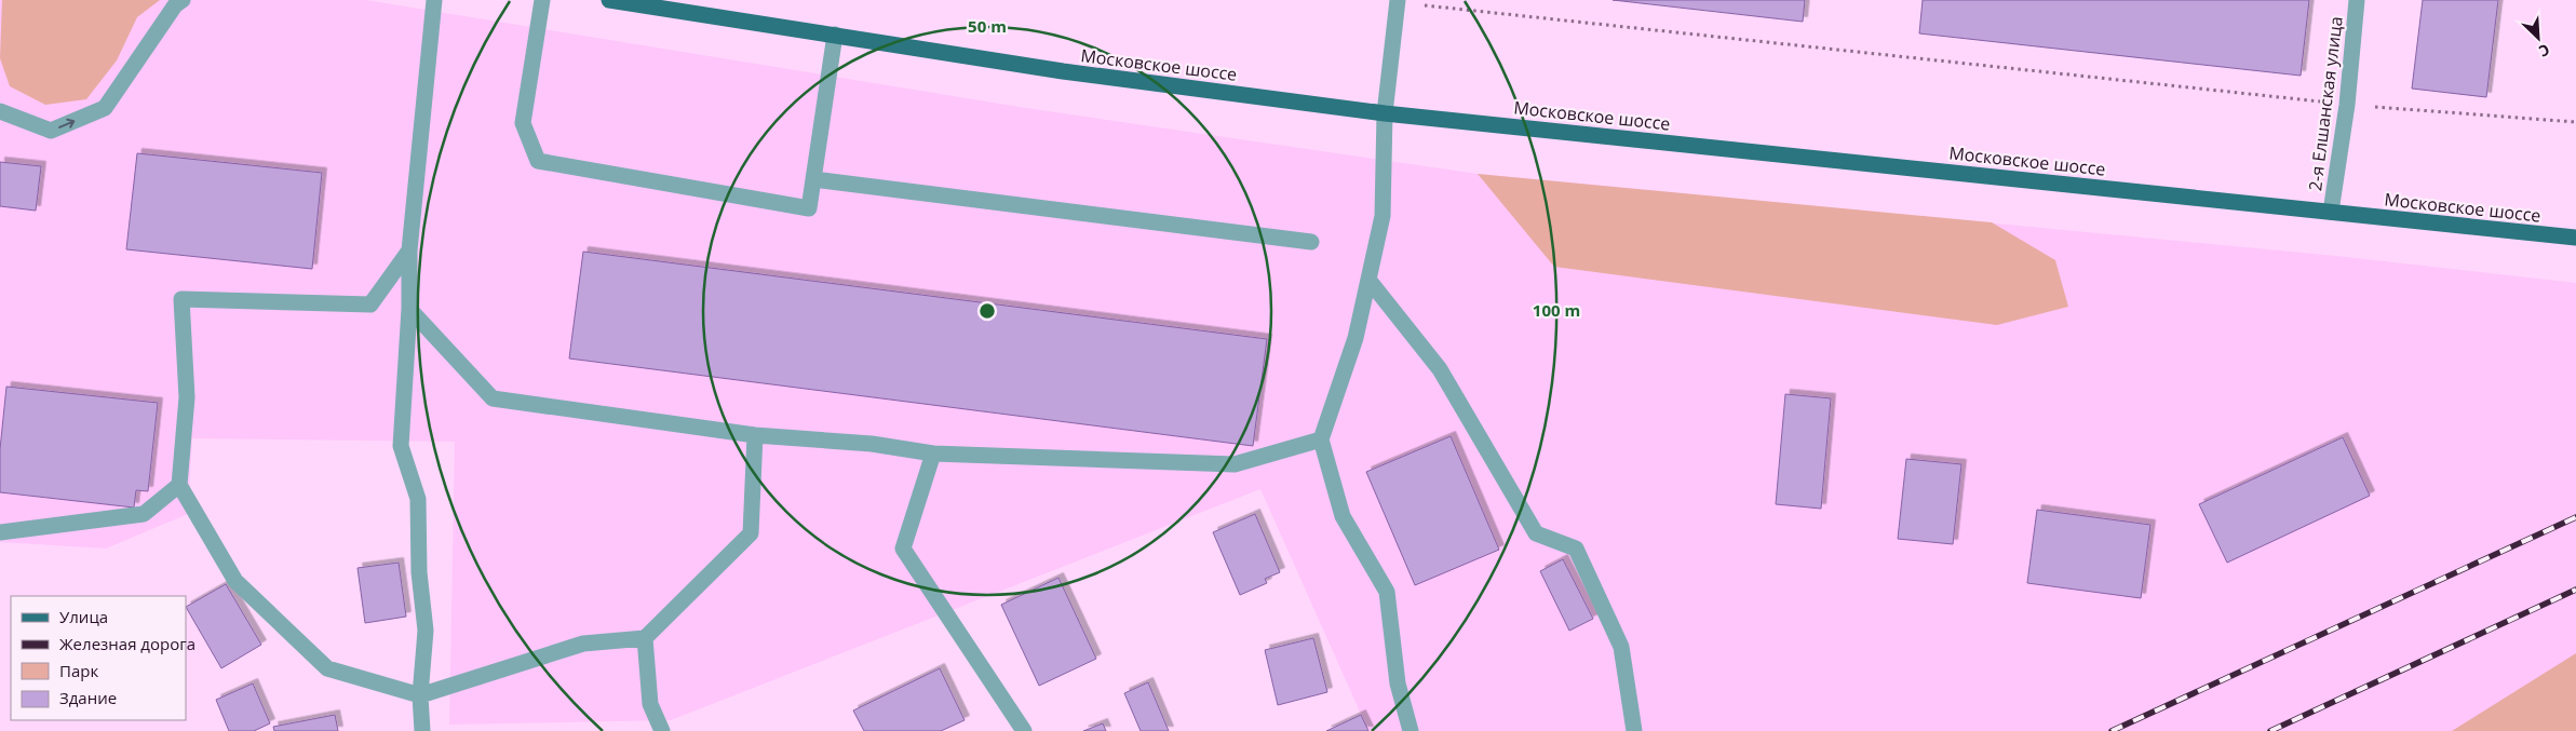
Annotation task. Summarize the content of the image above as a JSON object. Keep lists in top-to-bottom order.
{
  "streets": {
    "main road": ["Московское шоссе"],
    "street": ["2-я Елшанская улица"]
  },
  "crossings": [
    ["Московское шоссе", "2-я Елшанская улица"]
  ],
  "legend": [
    "Улица",
    "Железная дорога",
    "Парк",
    "Здание"
  ],
  "north": "bottom right",
  "rings": ["50 m", "100 m"]
}
